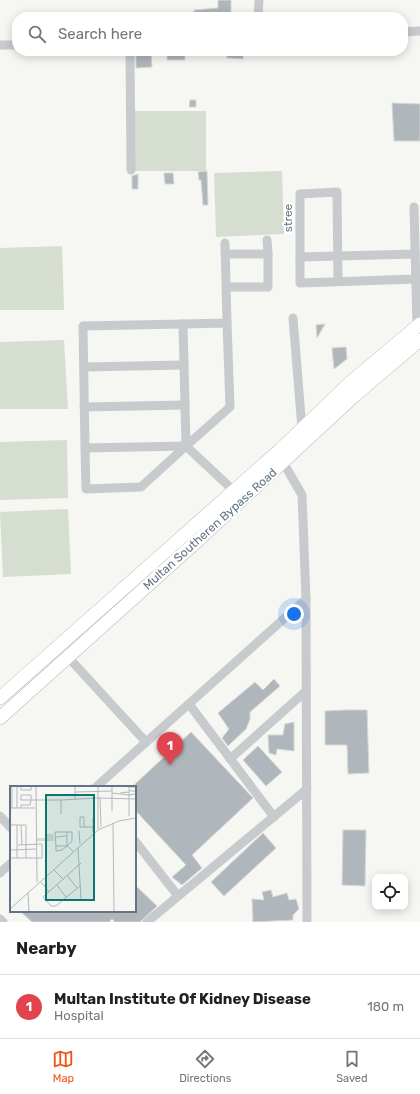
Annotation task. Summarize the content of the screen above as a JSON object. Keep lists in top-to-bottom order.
{
  "streets": {
    "highway": ["Multan Southeren Bypass Road"],
    "street": ["stree"]
  },
  "page": {
    "search": "Search here",
    "pins": "1",
    "heading": "Nearby",
    "list": [
      {
        "mark": "1",
        "name": "Multan Institute Of Kidney Disease",
        "note": "Hospital",
        "value": "180 m"
      }
    ],
    "nav": ["Map", "Directions", "Saved"]
  }
}
